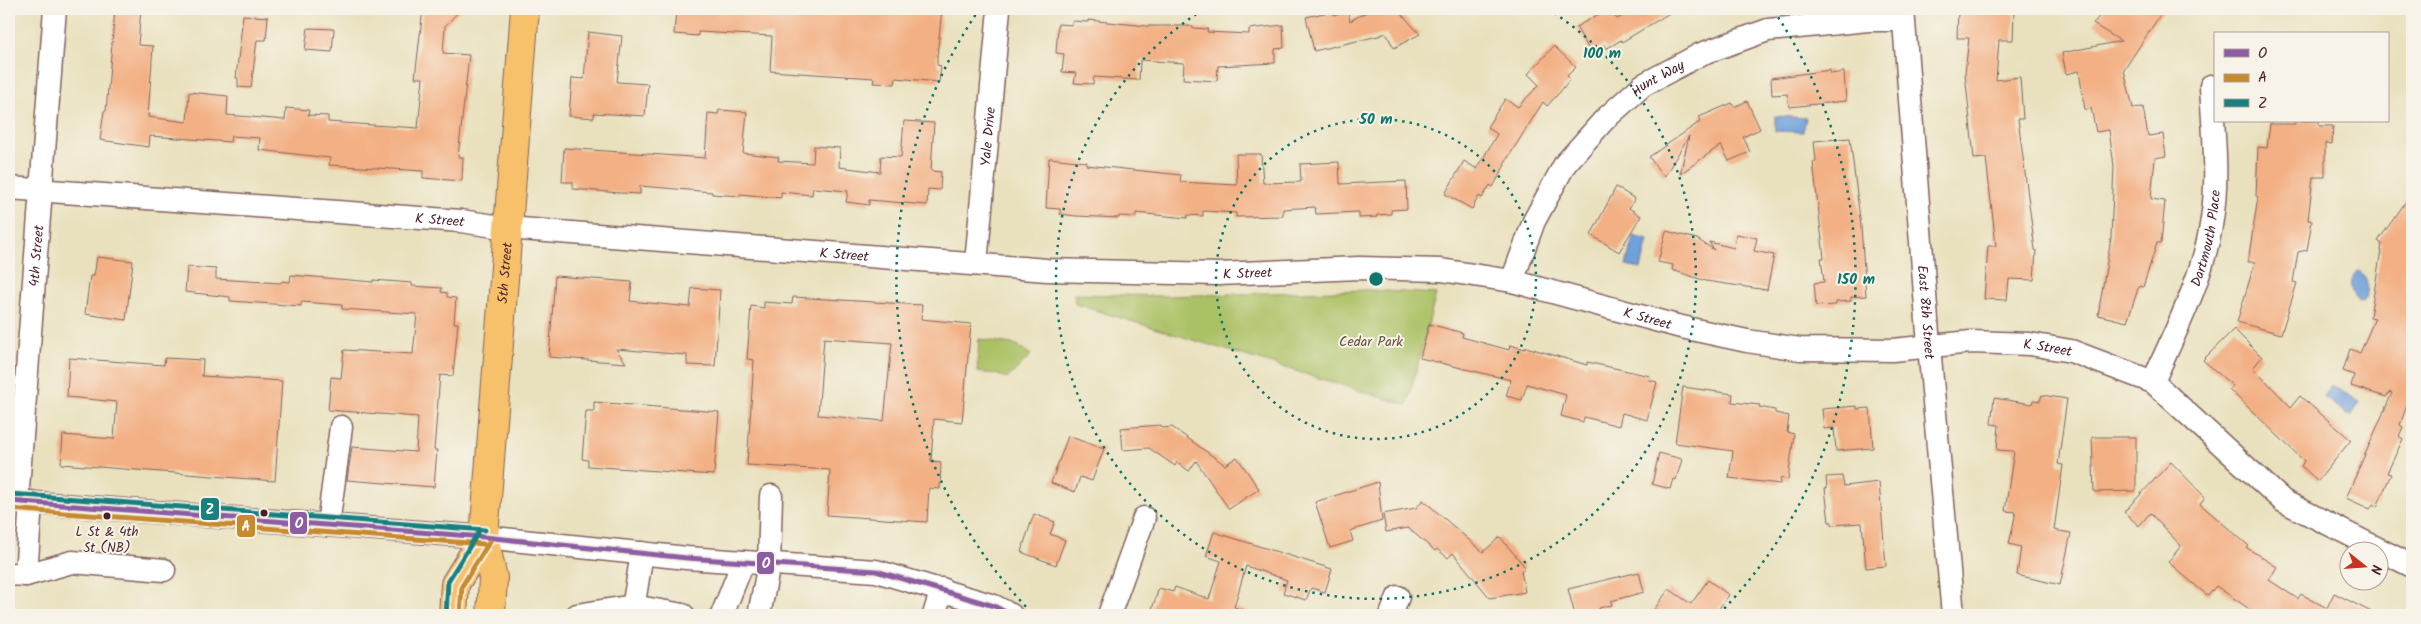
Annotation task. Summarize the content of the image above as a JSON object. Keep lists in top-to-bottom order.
{
  "streets": {
    "main road": ["5th Street"],
    "street": [
      "Hunt Way",
      "Yale Drive",
      "K Street",
      "Dartmouth Place",
      "4th Street",
      "East 8th Street"
    ]
  },
  "crossings": [
    ["Hunt Way", "K Street"],
    ["Hunt Way", "East 8th Street"],
    ["Yale Drive", "K Street"],
    ["K Street", "Dartmouth Place"],
    ["K Street", "4th Street"],
    ["K Street", "5th Street"],
    ["K Street", "East 8th Street"]
  ],
  "parks": ["Cedar Park"],
  "places": ["L St & 4th St (NB)"],
  "lines": ["transit line Z", "transit line O", "transit line A"],
  "legend": ["O", "A", "Z"],
  "north": "right",
  "rings": ["100 m", "50 m", "150 m"]
}
